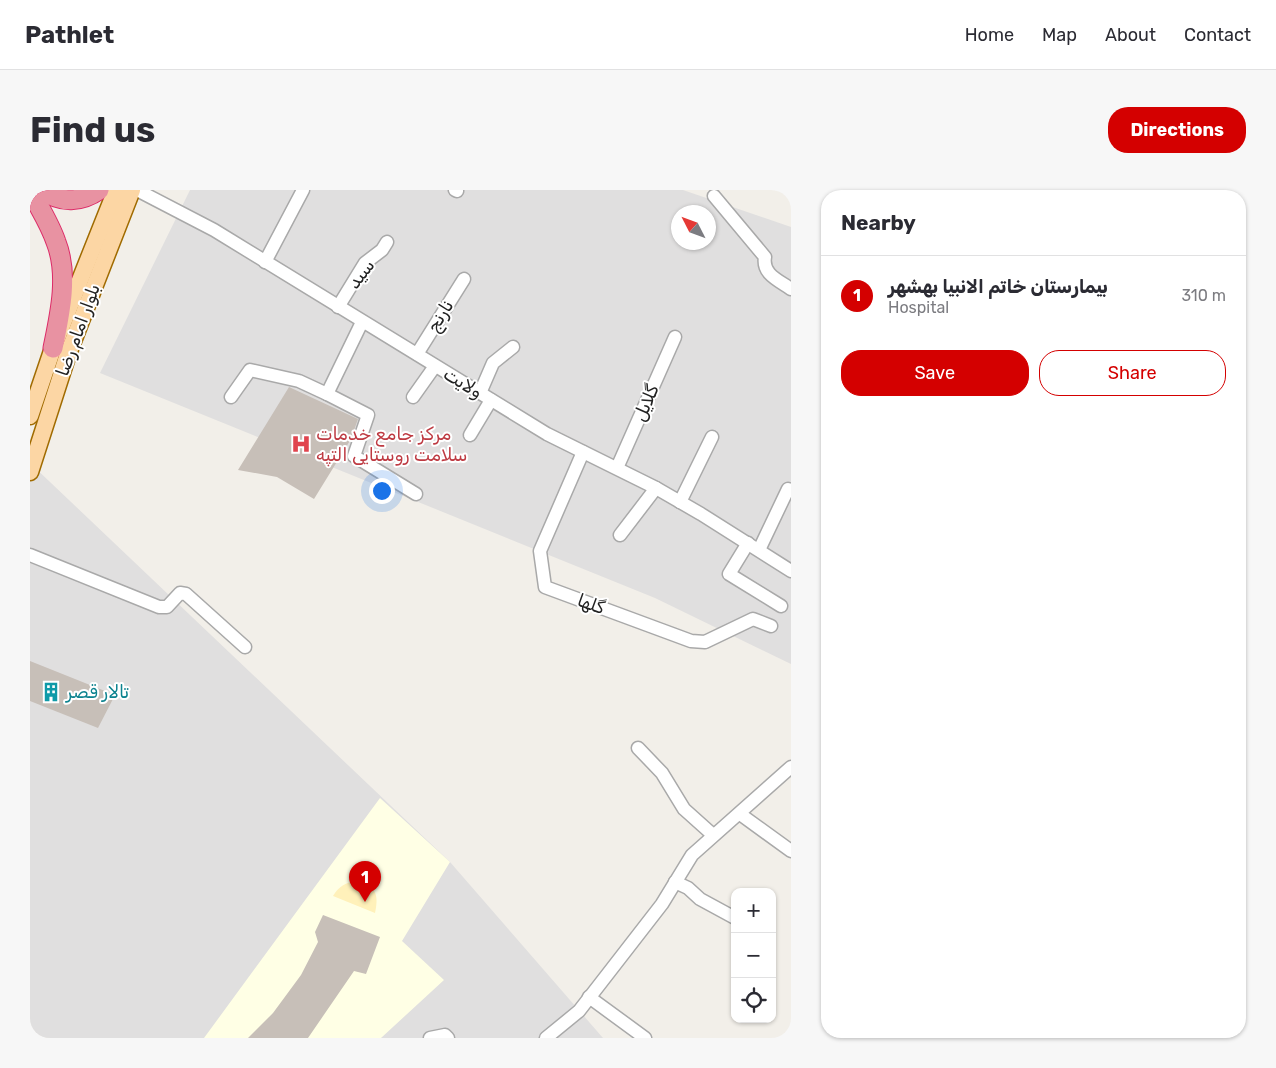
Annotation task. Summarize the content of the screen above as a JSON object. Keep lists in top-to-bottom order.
{
  "streets": {
    "main road": ["بلوار امام رضا"],
    "street": [
      "سید",
      "نارنج",
      "ولایت",
      "گلایل",
      "گلها"
    ]
  },
  "crossings": [
    ["سید", "ولایت"],
    ["نارنج", "ولایت"],
    ["ولایت", "گلایل"],
    ["ولایت", "گلها"]
  ],
  "places": {
    "hospital": ["مرکز جامع خدمات سلامت روستایی التپه"],
    "building": ["تالار قصر"]
  },
  "north": "top left",
  "page": {
    "header": "Pathlet",
    "nav": [
      "Home",
      "Map",
      "About",
      "Contact"
    ],
    "buttons": [
      "Directions",
      ["Save", "Share"]
    ],
    "title": "Find us",
    "heading": "Nearby",
    "list": [
      {
        "mark": "1",
        "name": "بیمارستان خاتم الانبیا بهشهر",
        "note": "Hospital",
        "value": "310 m"
      }
    ],
    "pins": "1",
    "map_buttons": ["+", "−"]
  }
}
